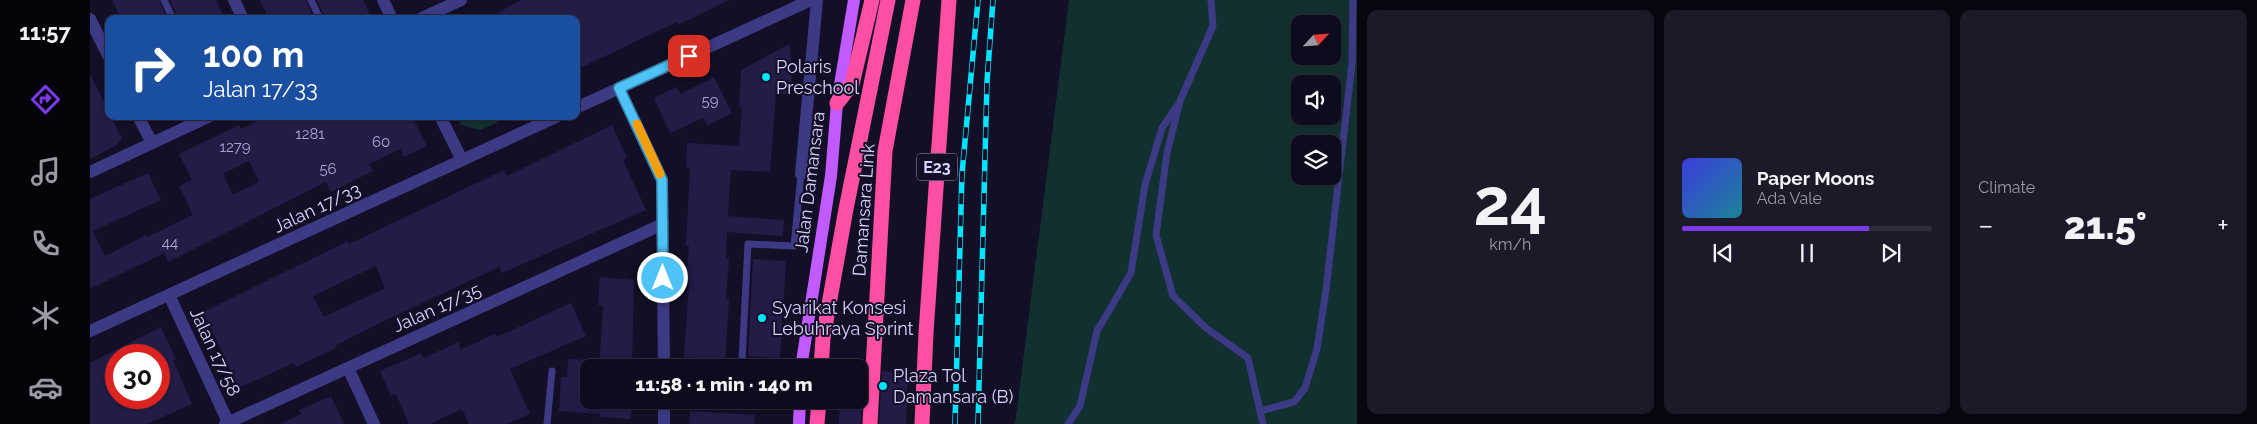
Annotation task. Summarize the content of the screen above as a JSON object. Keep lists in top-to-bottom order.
{
  "streets": {
    "highway": ["E23", "Damansara Link"],
    "main road": ["Jalan Damansara"],
    "street": ["Jalan 17/33", "Jalan 17/35", "Jalan 17/58"]
  },
  "crossings": [
    ["Jalan 17/33", "Jalan 17/58"],
    ["Jalan 17/35", "Jalan 17/58"]
  ],
  "places": ["Polaris Preschool", "Syarikat Konsesi Lebuhraya Sprint", "Plaza Tol Damansara (B)"],
  "house_numbers": [
    "59",
    "1281",
    "60",
    "1279",
    "56",
    "44"
  ],
  "north": "top right",
  "page": {
    "tabs": "11:57",
    "tile": [
      ["24", "km/h"],
      "Climate"
    ],
    "turn": ["100 m", "Jalan 17/33"],
    "song": ["Paper Moons", "Ada Vale"],
    "heat": ["−", "21.5°", "+"],
    "limit": "30",
    "trip": "11:58 · 1 min · 140 m"
  }
}
